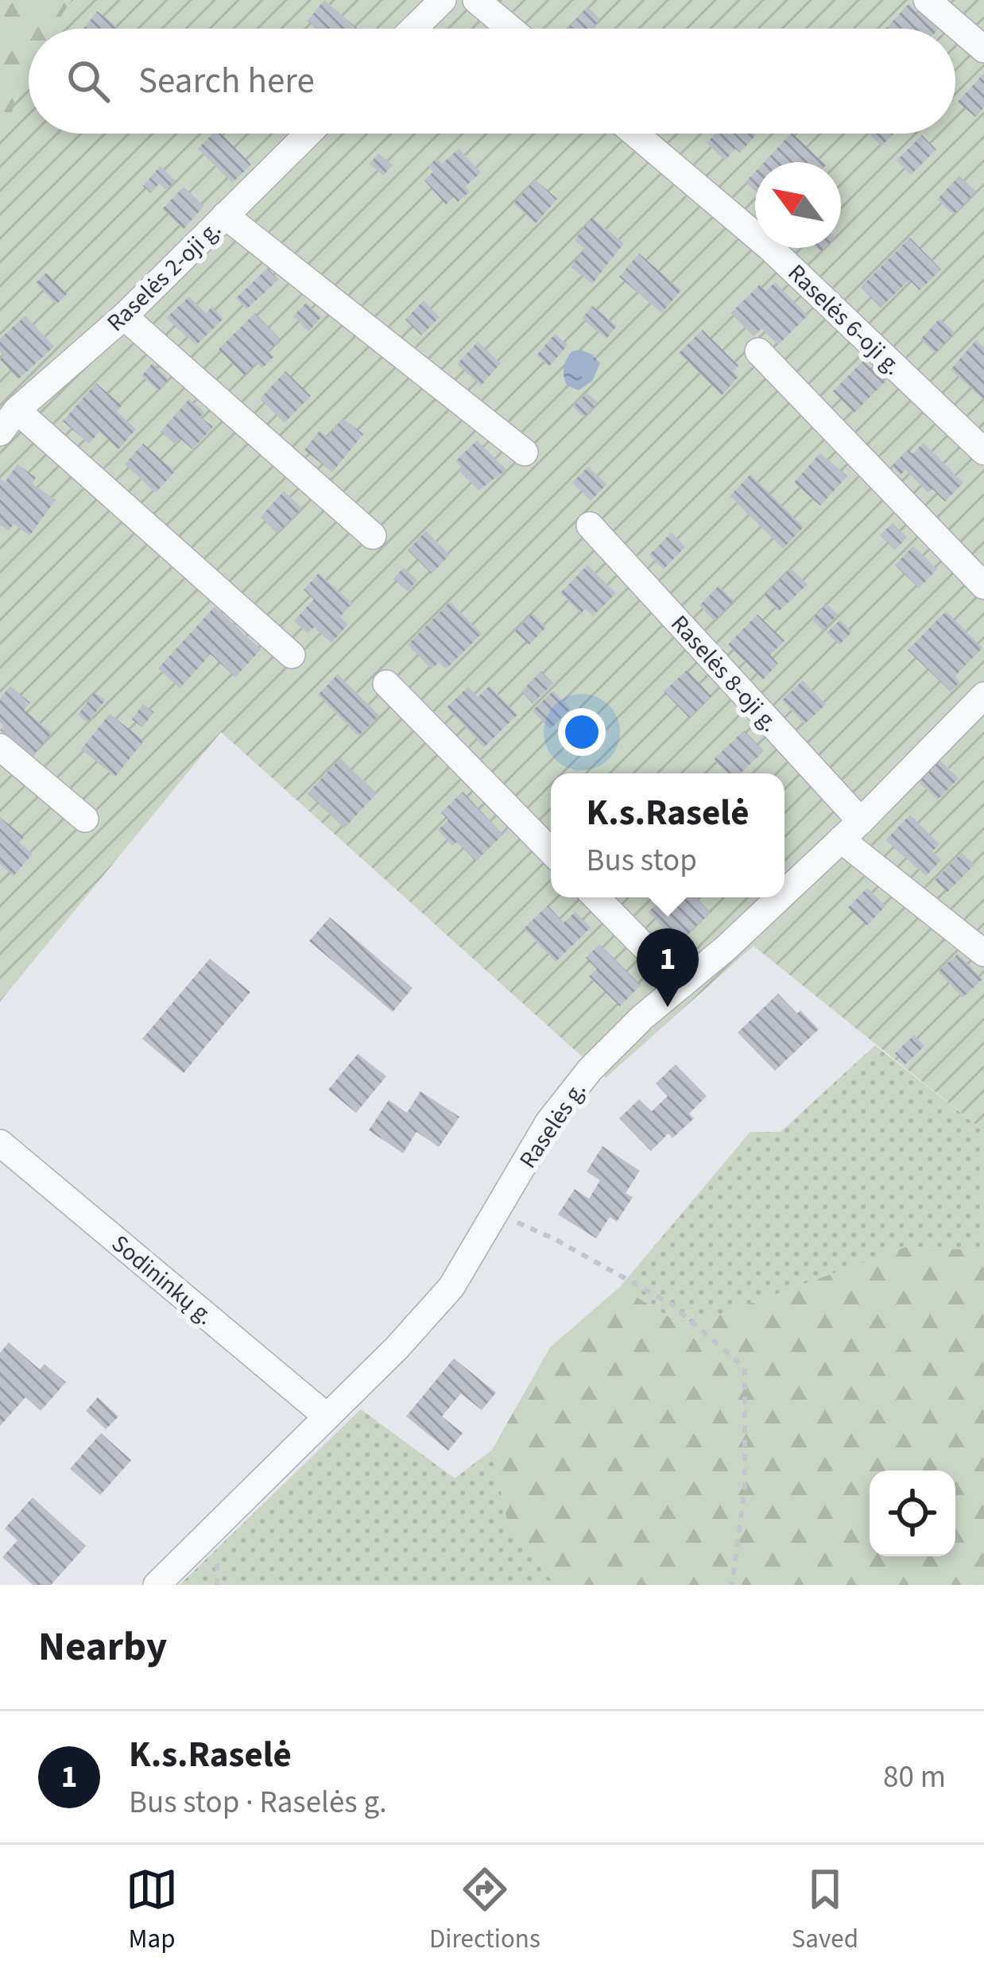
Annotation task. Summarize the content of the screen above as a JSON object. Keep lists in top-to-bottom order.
{
  "streets": {
    "street": [
      "Raselės 2-oji g.",
      "Raselės 6-oji g.",
      "Raselės 8-oji g.",
      "Raselės g.",
      "Sodininkų g."
    ]
  },
  "crossings": [
    ["Raselės 8-oji g.", "Raselės g."],
    ["Raselės g.", "Sodininkų g."]
  ],
  "north": "top left",
  "page": {
    "search": "Search here",
    "popup": ["K.s.Raselė", "Bus stop"],
    "pins": "1",
    "heading": "Nearby",
    "list": [
      {
        "mark": "1",
        "name": "K.s.Raselė",
        "note": "Bus stop · Raselės g.",
        "value": "80 m"
      }
    ],
    "nav": ["Map", "Directions", "Saved"]
  }
}
